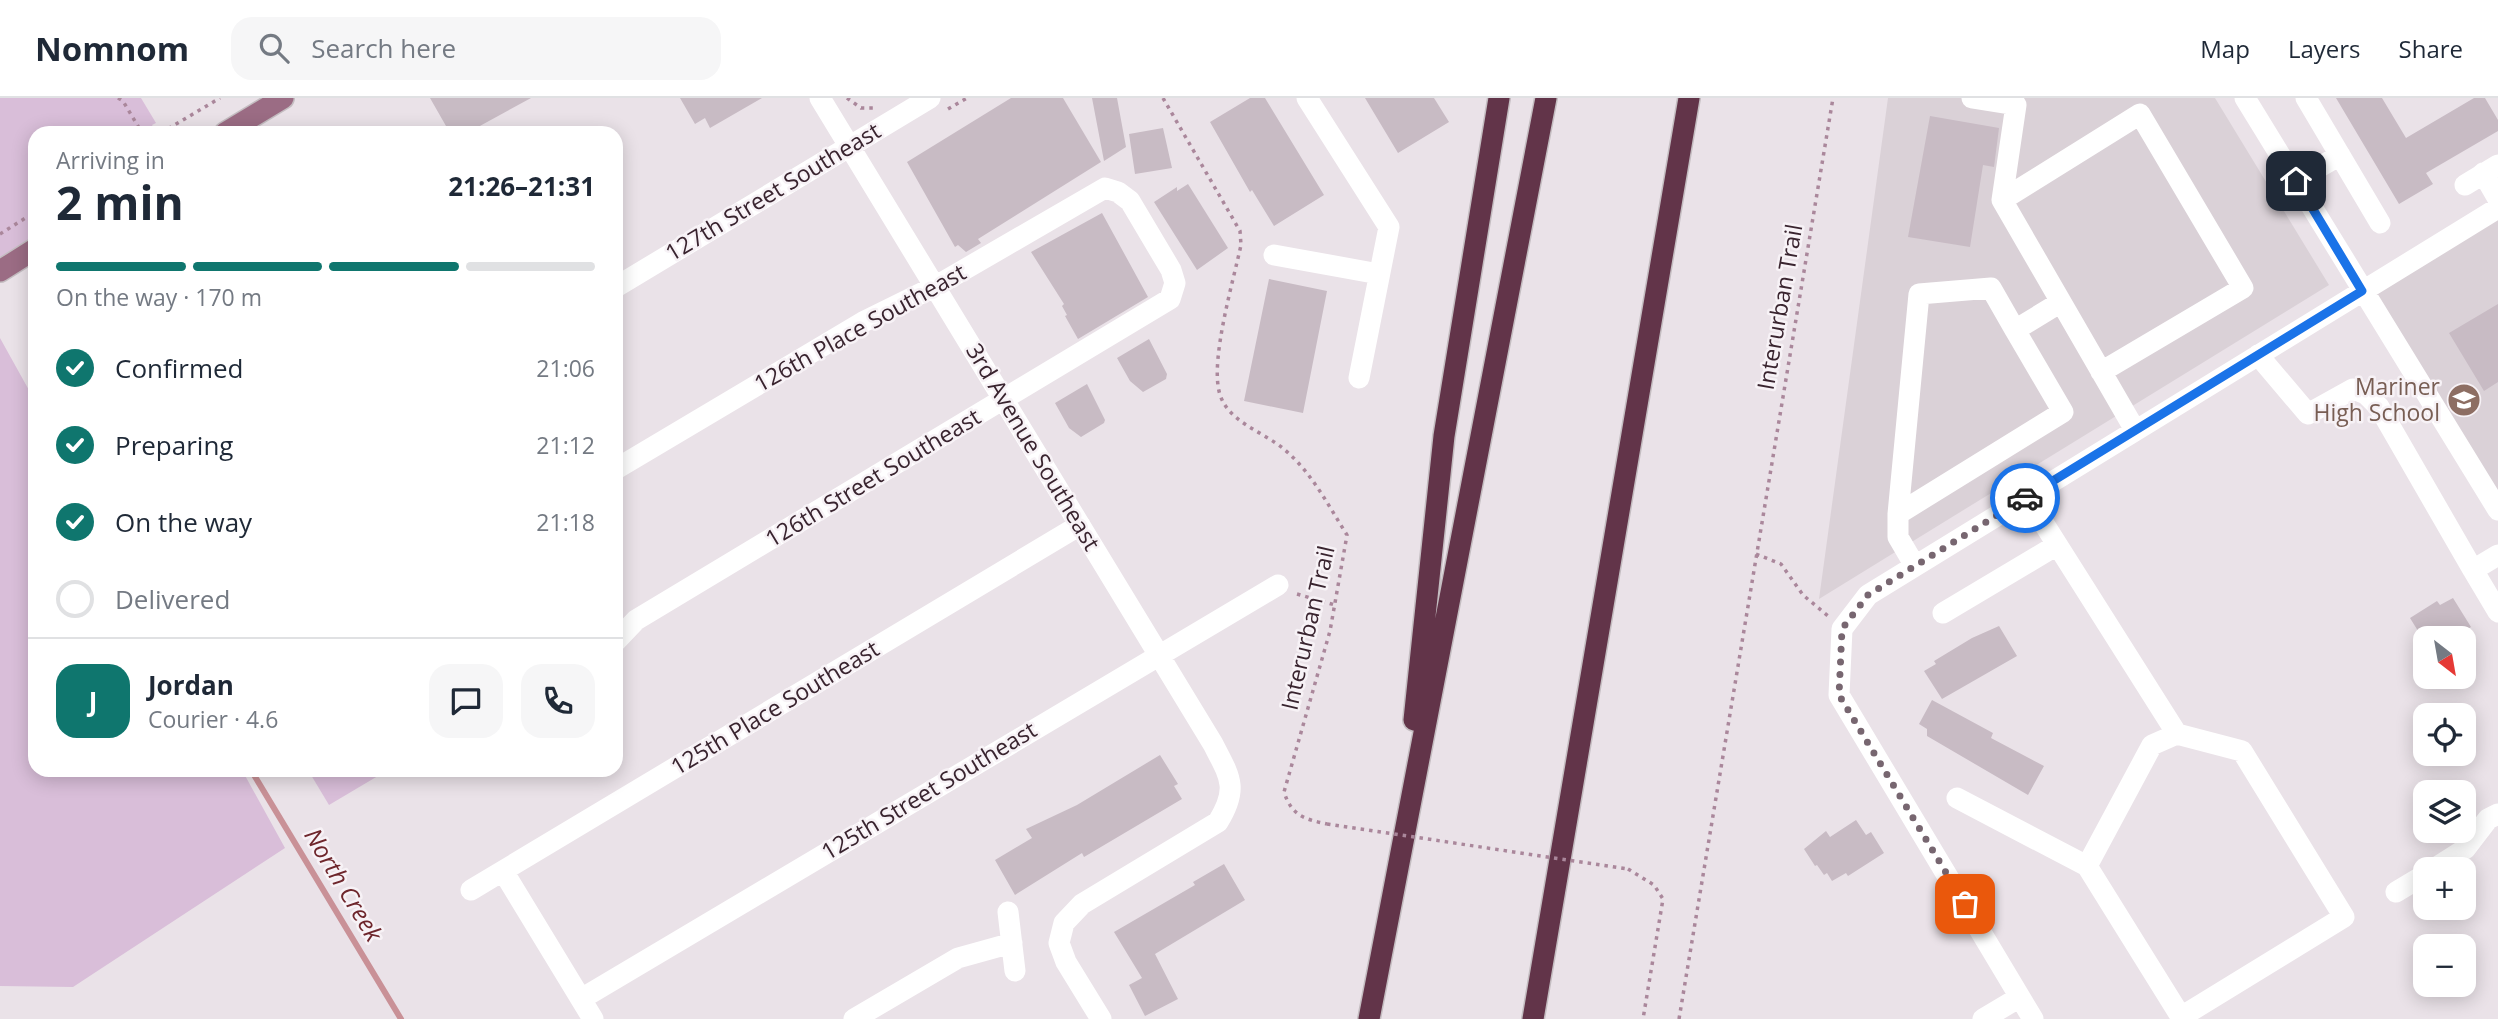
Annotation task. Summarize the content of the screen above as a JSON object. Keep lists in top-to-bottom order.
{
  "streets": {
    "street": [
      "127th Street Southeast",
      "126th Place Southeast",
      "3rd Avenue Southeast",
      "126th Street Southeast",
      "125th Place Southeast",
      "125th Street Southeast"
    ],
    "path": ["Interurban Trail"]
  },
  "crossings": [
    ["127th Street Southeast", "3rd Avenue Southeast"],
    ["126th Place Southeast", "3rd Avenue Southeast"],
    ["126th Place Southeast", "126th Street Southeast"],
    ["3rd Avenue Southeast", "126th Street Southeast"],
    ["3rd Avenue Southeast", "125th Place Southeast"],
    ["3rd Avenue Southeast", "125th Street Southeast"]
  ],
  "water": ["North Creek"],
  "places": {
    "school or university": ["Mariner High School"]
  },
  "north": "bottom right",
  "page": {
    "header": "Nomnom",
    "search": "Search here",
    "nav": ["Map", "Layers", "Share"],
    "heading": ["2 min", "Arriving in", "21:26–21:31"],
    "panel": ["Jordan", "Courier · 4.6"],
    "bar": "On the way · 170 m",
    "list": [
      ["Confirmed", "21:06"],
      ["Preparing", "21:12"],
      ["On the way", "21:18"],
      "Delivered"
    ],
    "map_buttons": ["+", "−"],
    "round": "J"
  }
}
